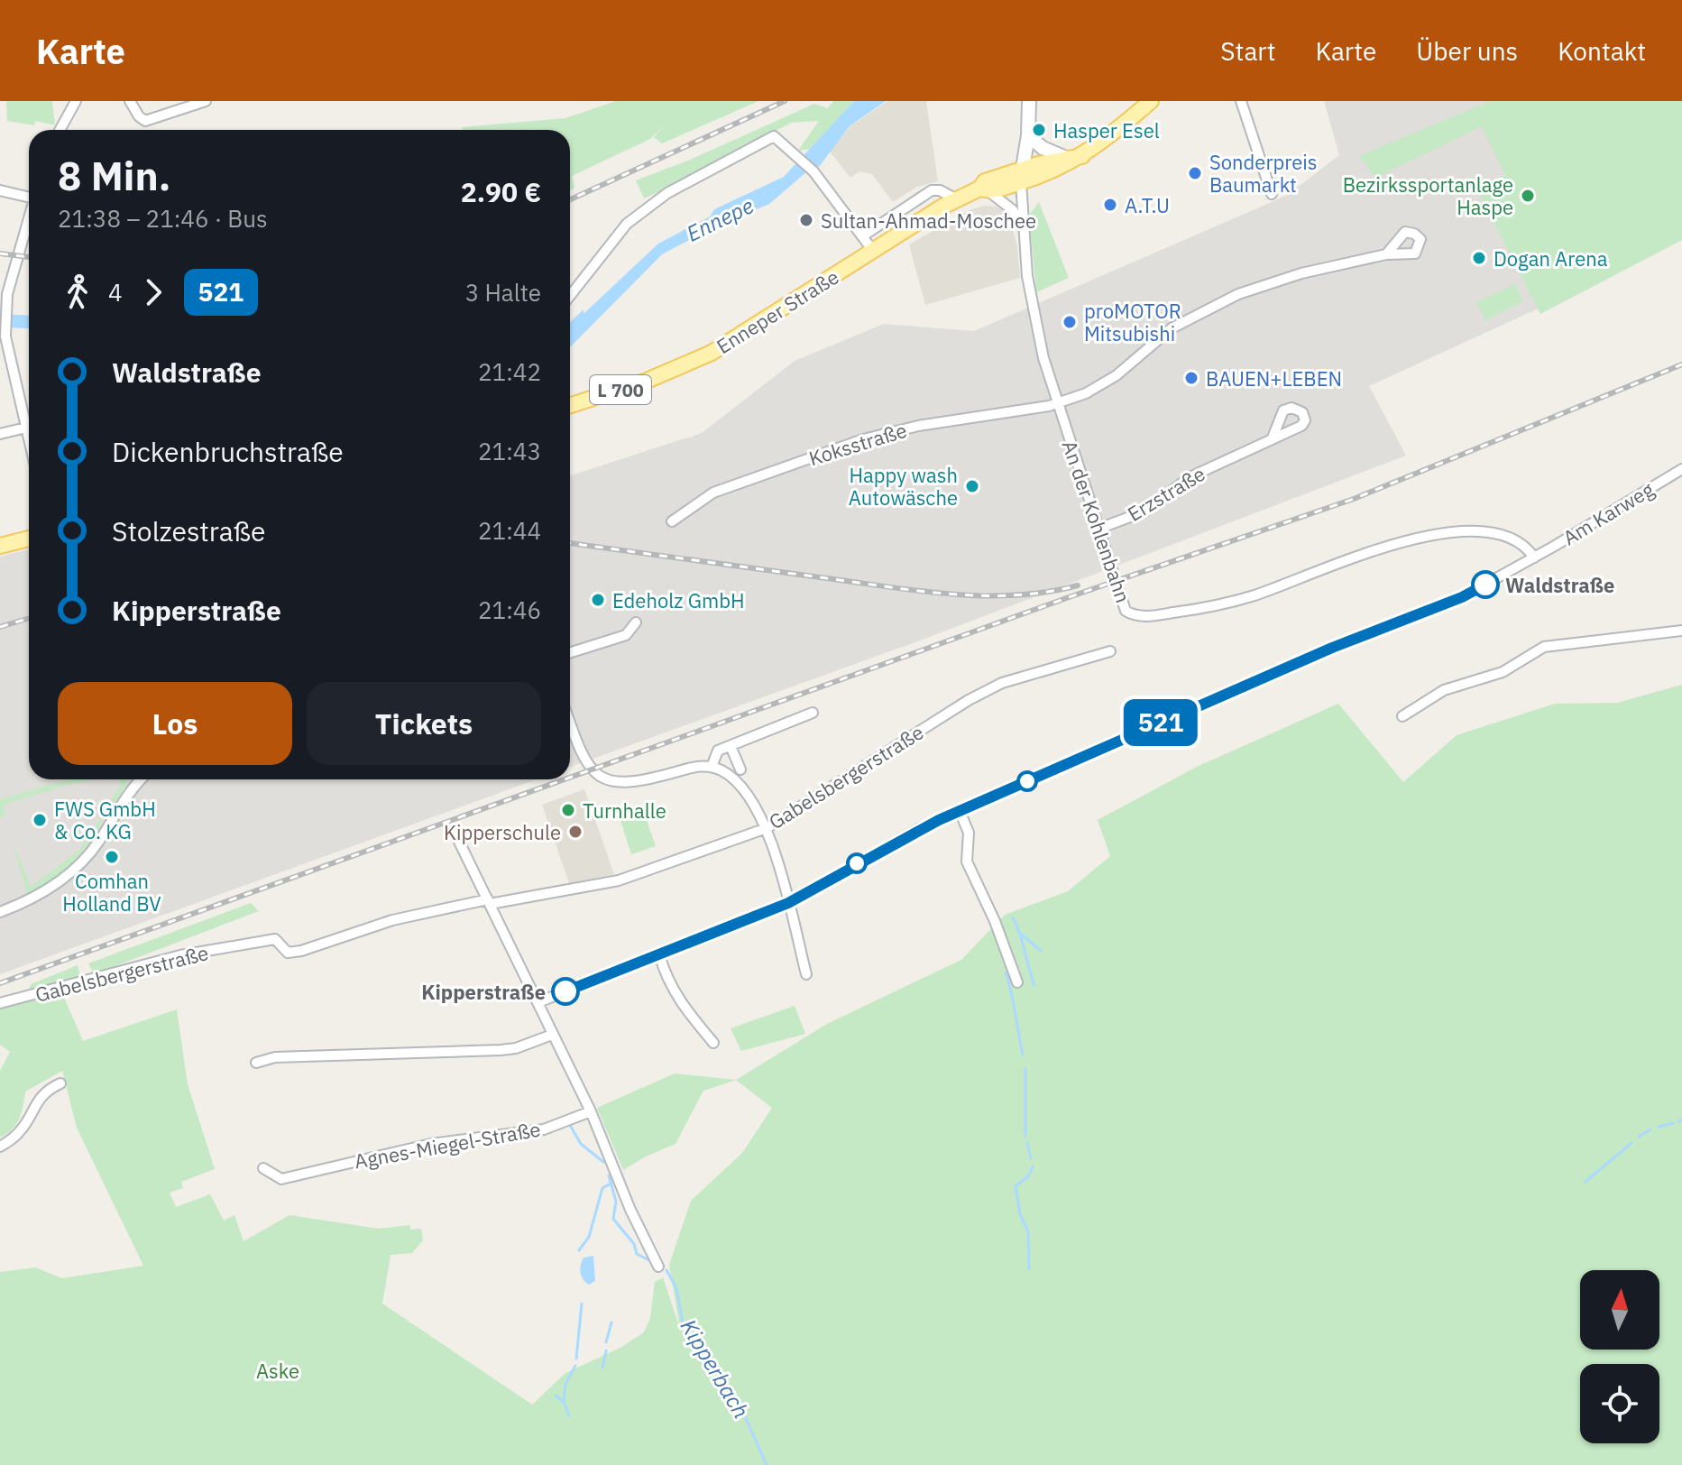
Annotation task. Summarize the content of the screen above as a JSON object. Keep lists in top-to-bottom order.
{
  "streets": {
    "main road": ["Enneper Straße", "L 700"],
    "street": [
      "Koksstraße",
      "Erzstraße",
      "Am Karweg",
      "An der Kohlenbahn",
      "Gabelsbergerstraße",
      "Agnes-Miegel-Straße"
    ]
  },
  "crossings": [
    ["Enneper Straße", "An der Kohlenbahn"],
    ["Koksstraße", "An der Kohlenbahn"],
    ["Erzstraße", "An der Kohlenbahn"],
    ["Am Karweg", "An der Kohlenbahn"]
  ],
  "water": ["Ennepe", "Kipperbach"],
  "parks": ["Aske"],
  "places": [
    "Hasper Esel",
    "Sonderpreis Baumarkt",
    "Bezirkssportanlage Haspe",
    "A.T.U",
    "Sultan-Ahmad-Moschee",
    "Dogan Arena",
    "proMOTOR Mitsubishi",
    "BAUEN+LEBEN",
    "Happy wash Autowäsche",
    "Waldstraße",
    "Edeholz GmbH",
    "Turnhalle",
    "FWS GmbH & Co. KG",
    "Kipperschule",
    "Comhan Holland BV",
    "Kipperstraße"
  ],
  "lines": ["bus line 521"],
  "north": "top",
  "page": {
    "header": "Karte",
    "nav": [
      "Start",
      "Karte",
      "Über uns",
      "Kontakt"
    ],
    "on_map": "521",
    "heading": ["8 Min.", "21:38 – 21:46 · Bus", "2.90 €"],
    "legs": ["4", "521", "3 Halte"],
    "list": [
      {
        "name": "Waldstraße",
        "value": "21:42"
      },
      {
        "name": "Dickenbruchstraße",
        "value": "21:43"
      },
      {
        "name": "Stolzestraße",
        "value": "21:44"
      },
      {
        "name": "Kipperstraße",
        "value": "21:46"
      }
    ],
    "buttons": ["Los", "Tickets"]
  }
}
